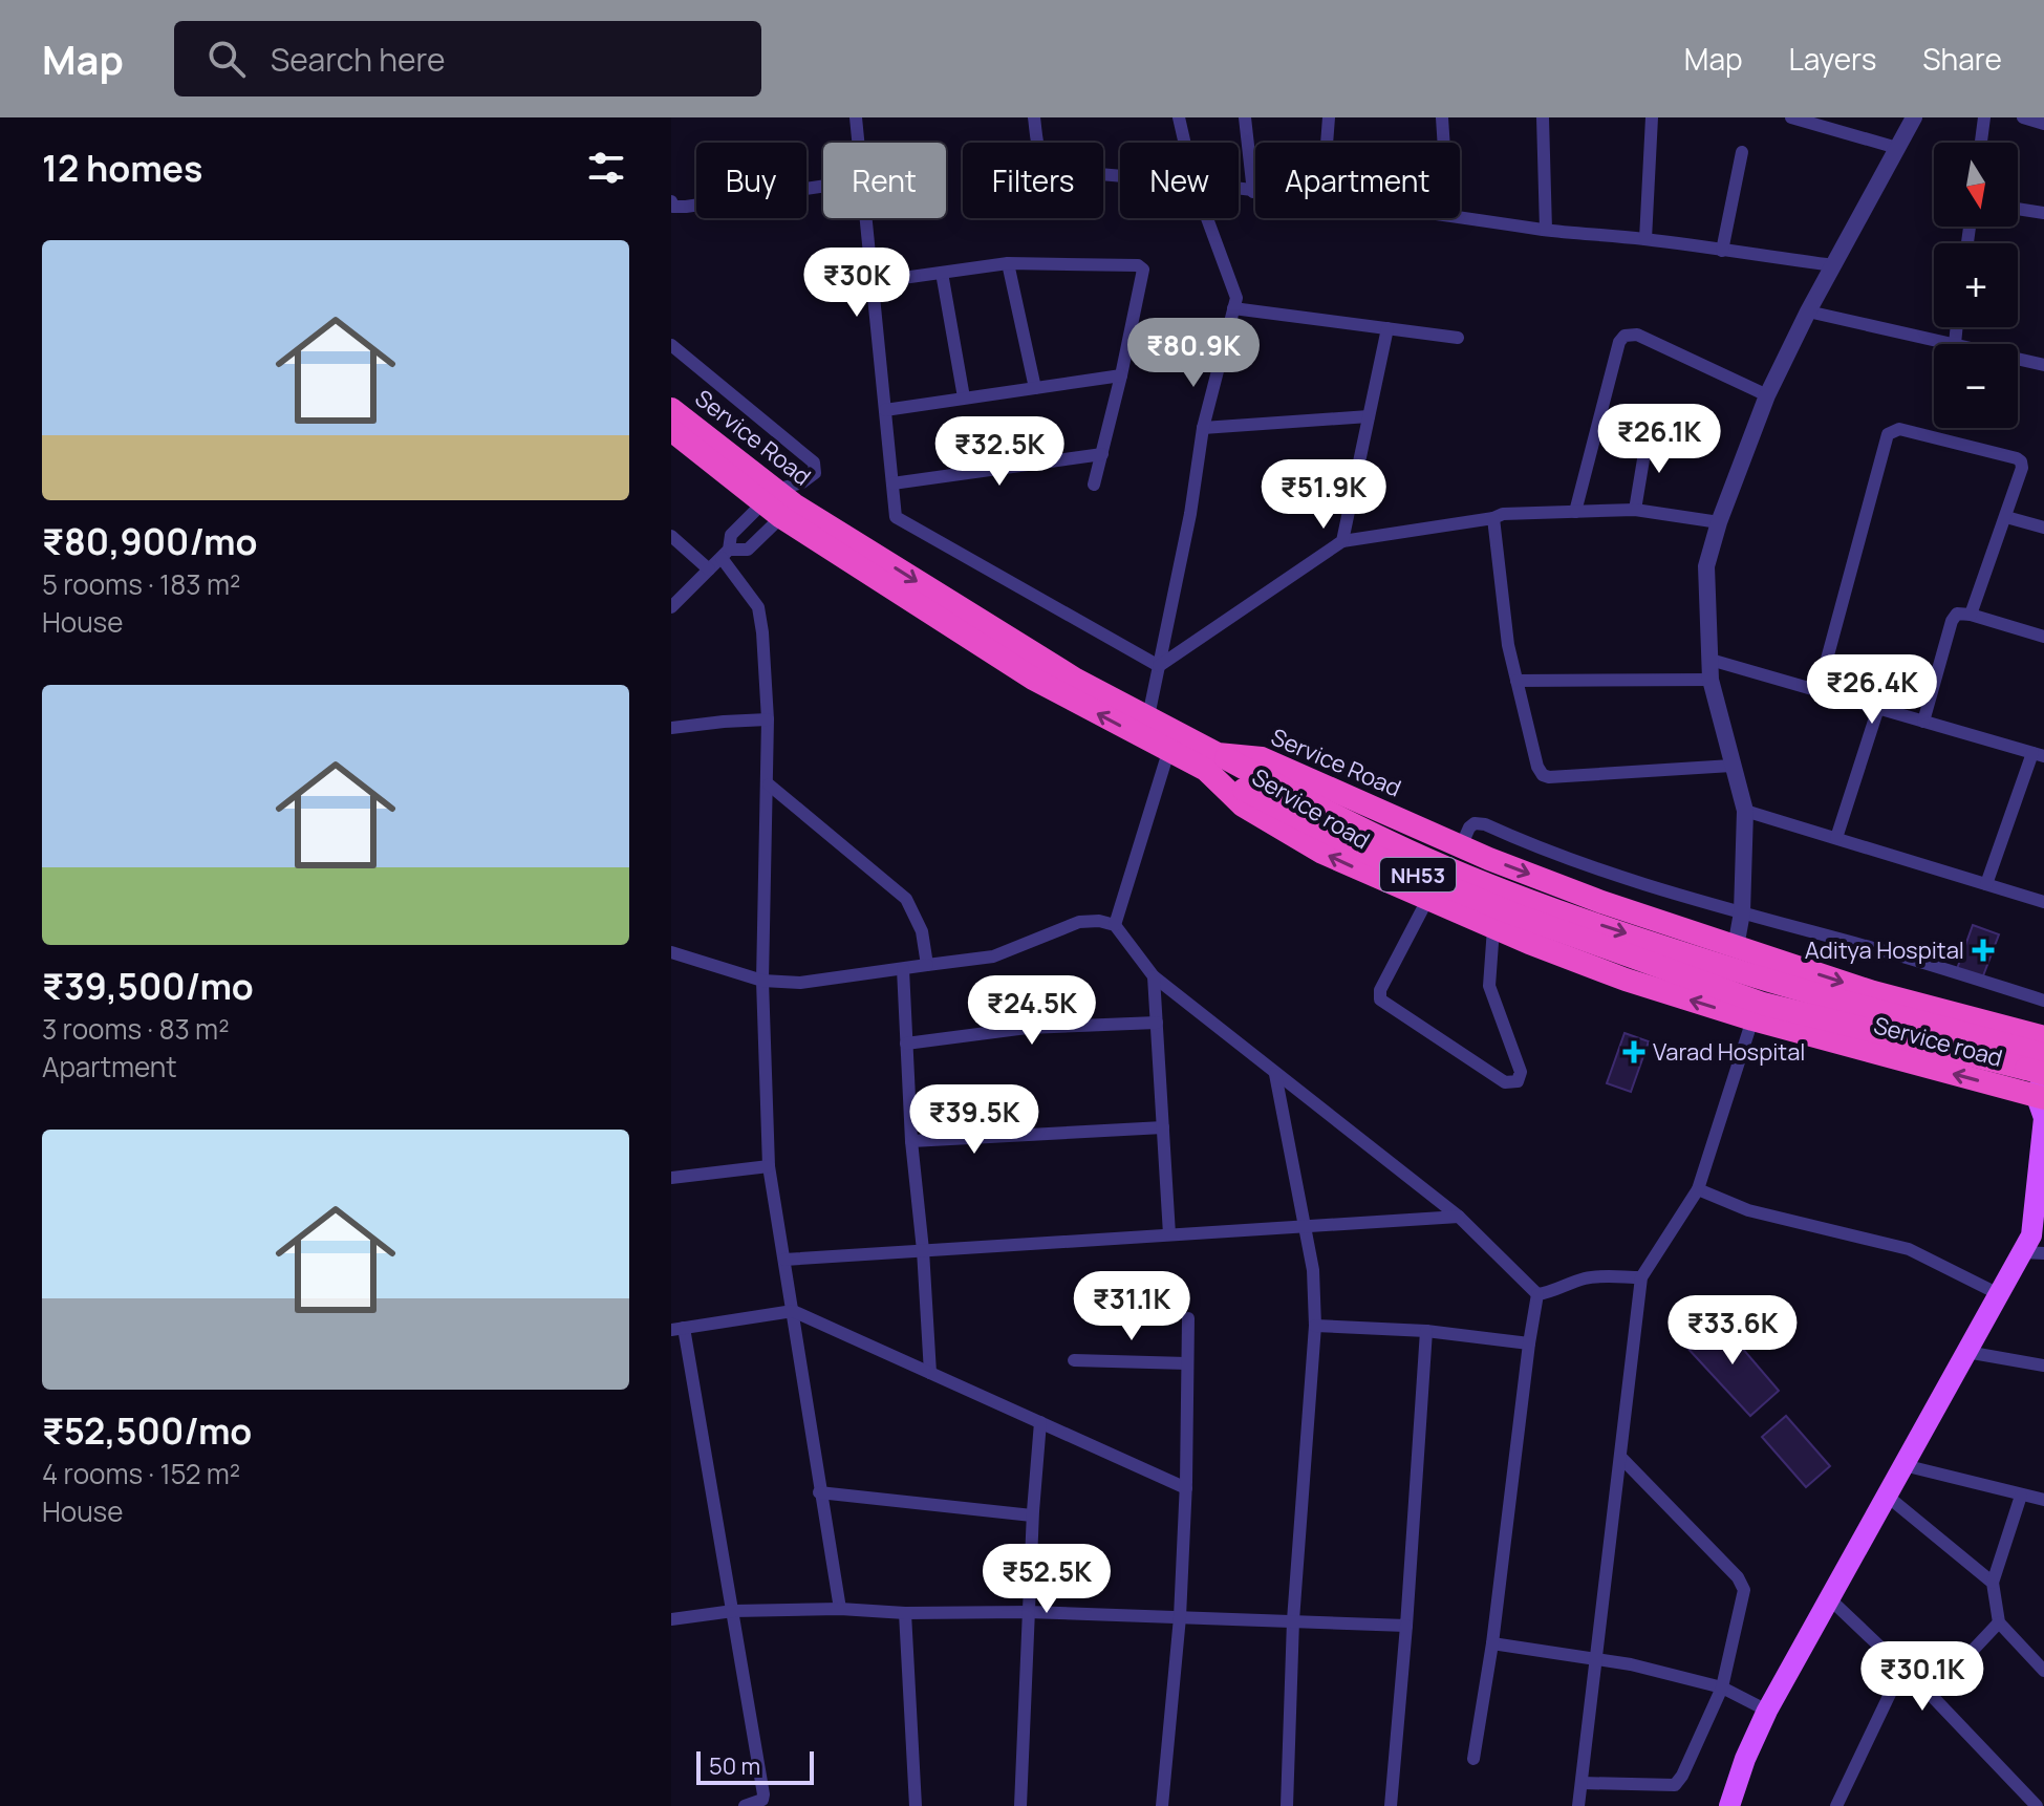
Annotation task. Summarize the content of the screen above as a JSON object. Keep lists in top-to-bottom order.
{
  "streets": {
    "highway": ["Service Road", "Service road", "NH53"]
  },
  "crossings": [
    ["Service Road", "Service road"],
    ["Service Road", "NH53"],
    ["Service road", "NH53"]
  ],
  "places": {
    "health": ["Aditya Hospital", "Varad Hospital"]
  },
  "scale_bar": "50 m",
  "north": "bottom",
  "page": {
    "header": "Map",
    "search": "Search here",
    "nav": ["Map", "Layers", "Share"],
    "heading": "12 homes",
    "map_buttons": ["+", "−"],
    "chip": [
      "Buy",
      "Rent",
      "Filters",
      "New",
      "Apartment"
    ],
    "list": [
      {
        "name": "₹80,900/mo",
        "note": "5 rooms · 183 m² · House"
      },
      {
        "name": "₹39,500/mo",
        "note": "3 rooms · 83 m² · Apartment"
      },
      {
        "name": "₹52,500/mo",
        "note": "4 rooms · 152 m² · House"
      }
    ],
    "price": [
      "₹30K",
      "₹80.9K",
      "₹26.1K",
      "₹32.5K",
      "₹51.9K",
      "₹26.4K",
      "₹24.5K",
      "₹39.5K",
      "₹31.1K",
      "₹33.6K",
      "₹52.5K",
      "₹30.1K"
    ],
    "scale": "50 m"
  }
}
